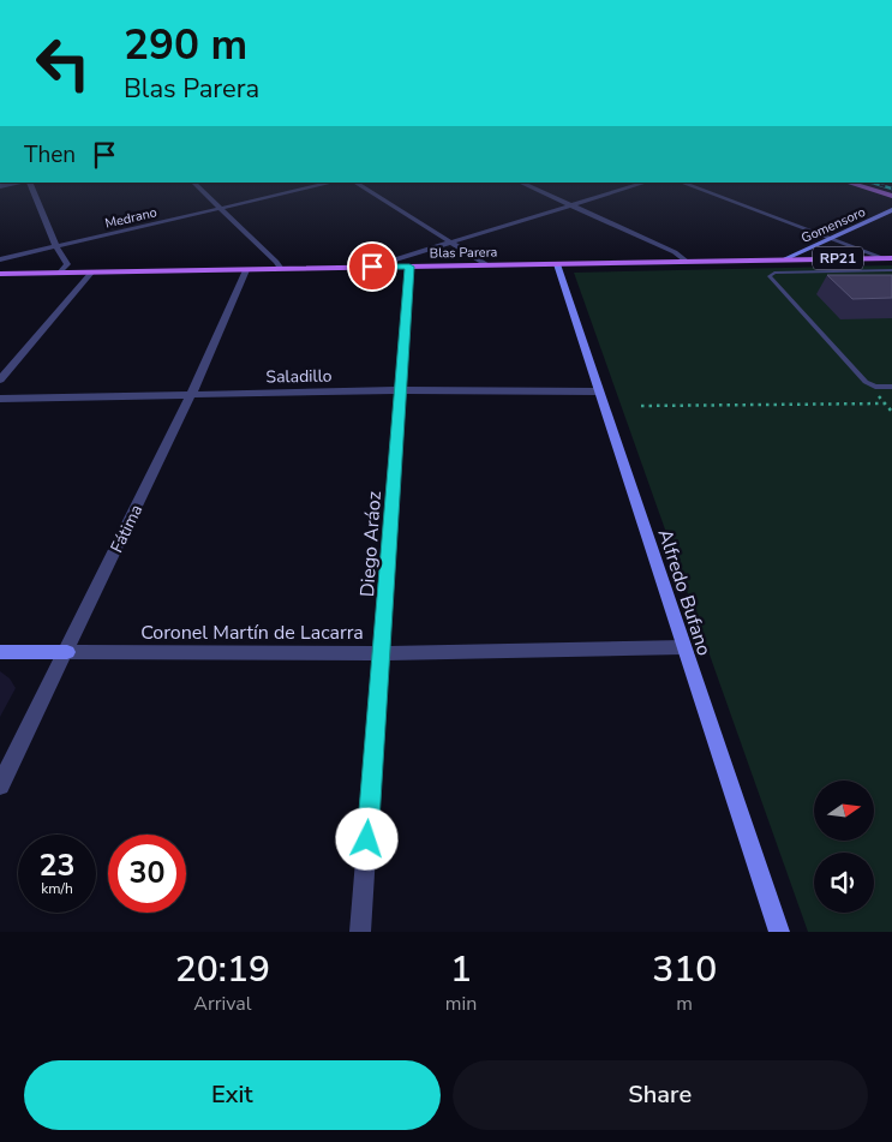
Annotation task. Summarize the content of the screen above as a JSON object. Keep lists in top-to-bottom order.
{
  "streets": {
    "main road": ["Blas Parera", "RP21"],
    "street": [
      "Medrano",
      "Gomensoro",
      "Saladillo",
      "Fátima",
      "Diego Aráoz",
      "Alfredo Bufano",
      "Coronel Martín de Lacarra"
    ]
  },
  "crossings": [
    ["Gomensoro", "Blas Parera"],
    ["Blas Parera", "Fátima"],
    ["Blas Parera", "Diego Aráoz"],
    ["Blas Parera", "Alfredo Bufano"],
    ["Saladillo", "Fátima"],
    ["Saladillo", "Diego Aráoz"],
    ["Saladillo", "Alfredo Bufano"],
    ["Fátima", "Coronel Martín de Lacarra"],
    ["Diego Aráoz", "Coronel Martín de Lacarra"],
    ["Alfredo Bufano", "Coronel Martín de Lacarra"]
  ],
  "north": "right",
  "page": {
    "turn": ["290 m", "Blas Parera"],
    "then": "Then",
    "speed": "23 km/h",
    "limit": "30",
    "eta": [
      "20:19",
      "Arrival",
      "1",
      "min",
      "310",
      "m"
    ],
    "buttons": ["Exit", "Share"]
  }
}
